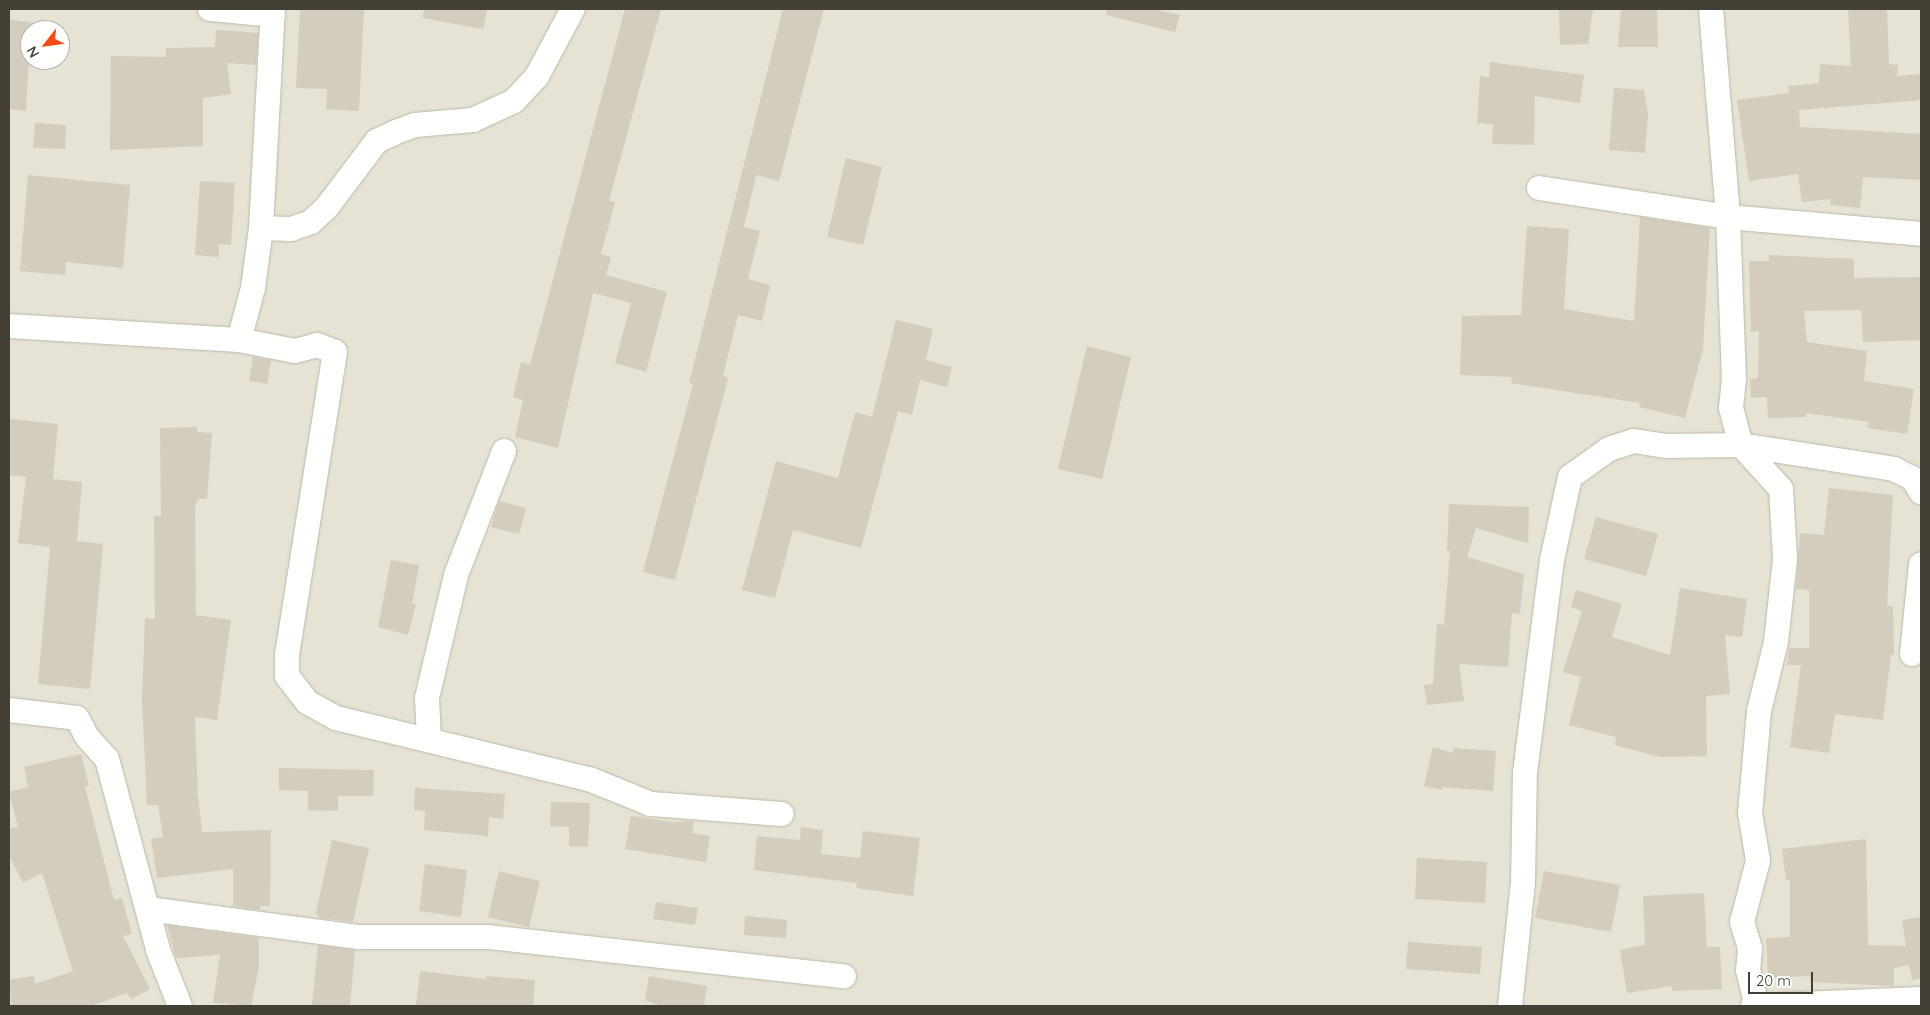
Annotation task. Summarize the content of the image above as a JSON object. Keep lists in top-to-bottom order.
{
  "scale_bar": "20 m",
  "north": "bottom left"
}
